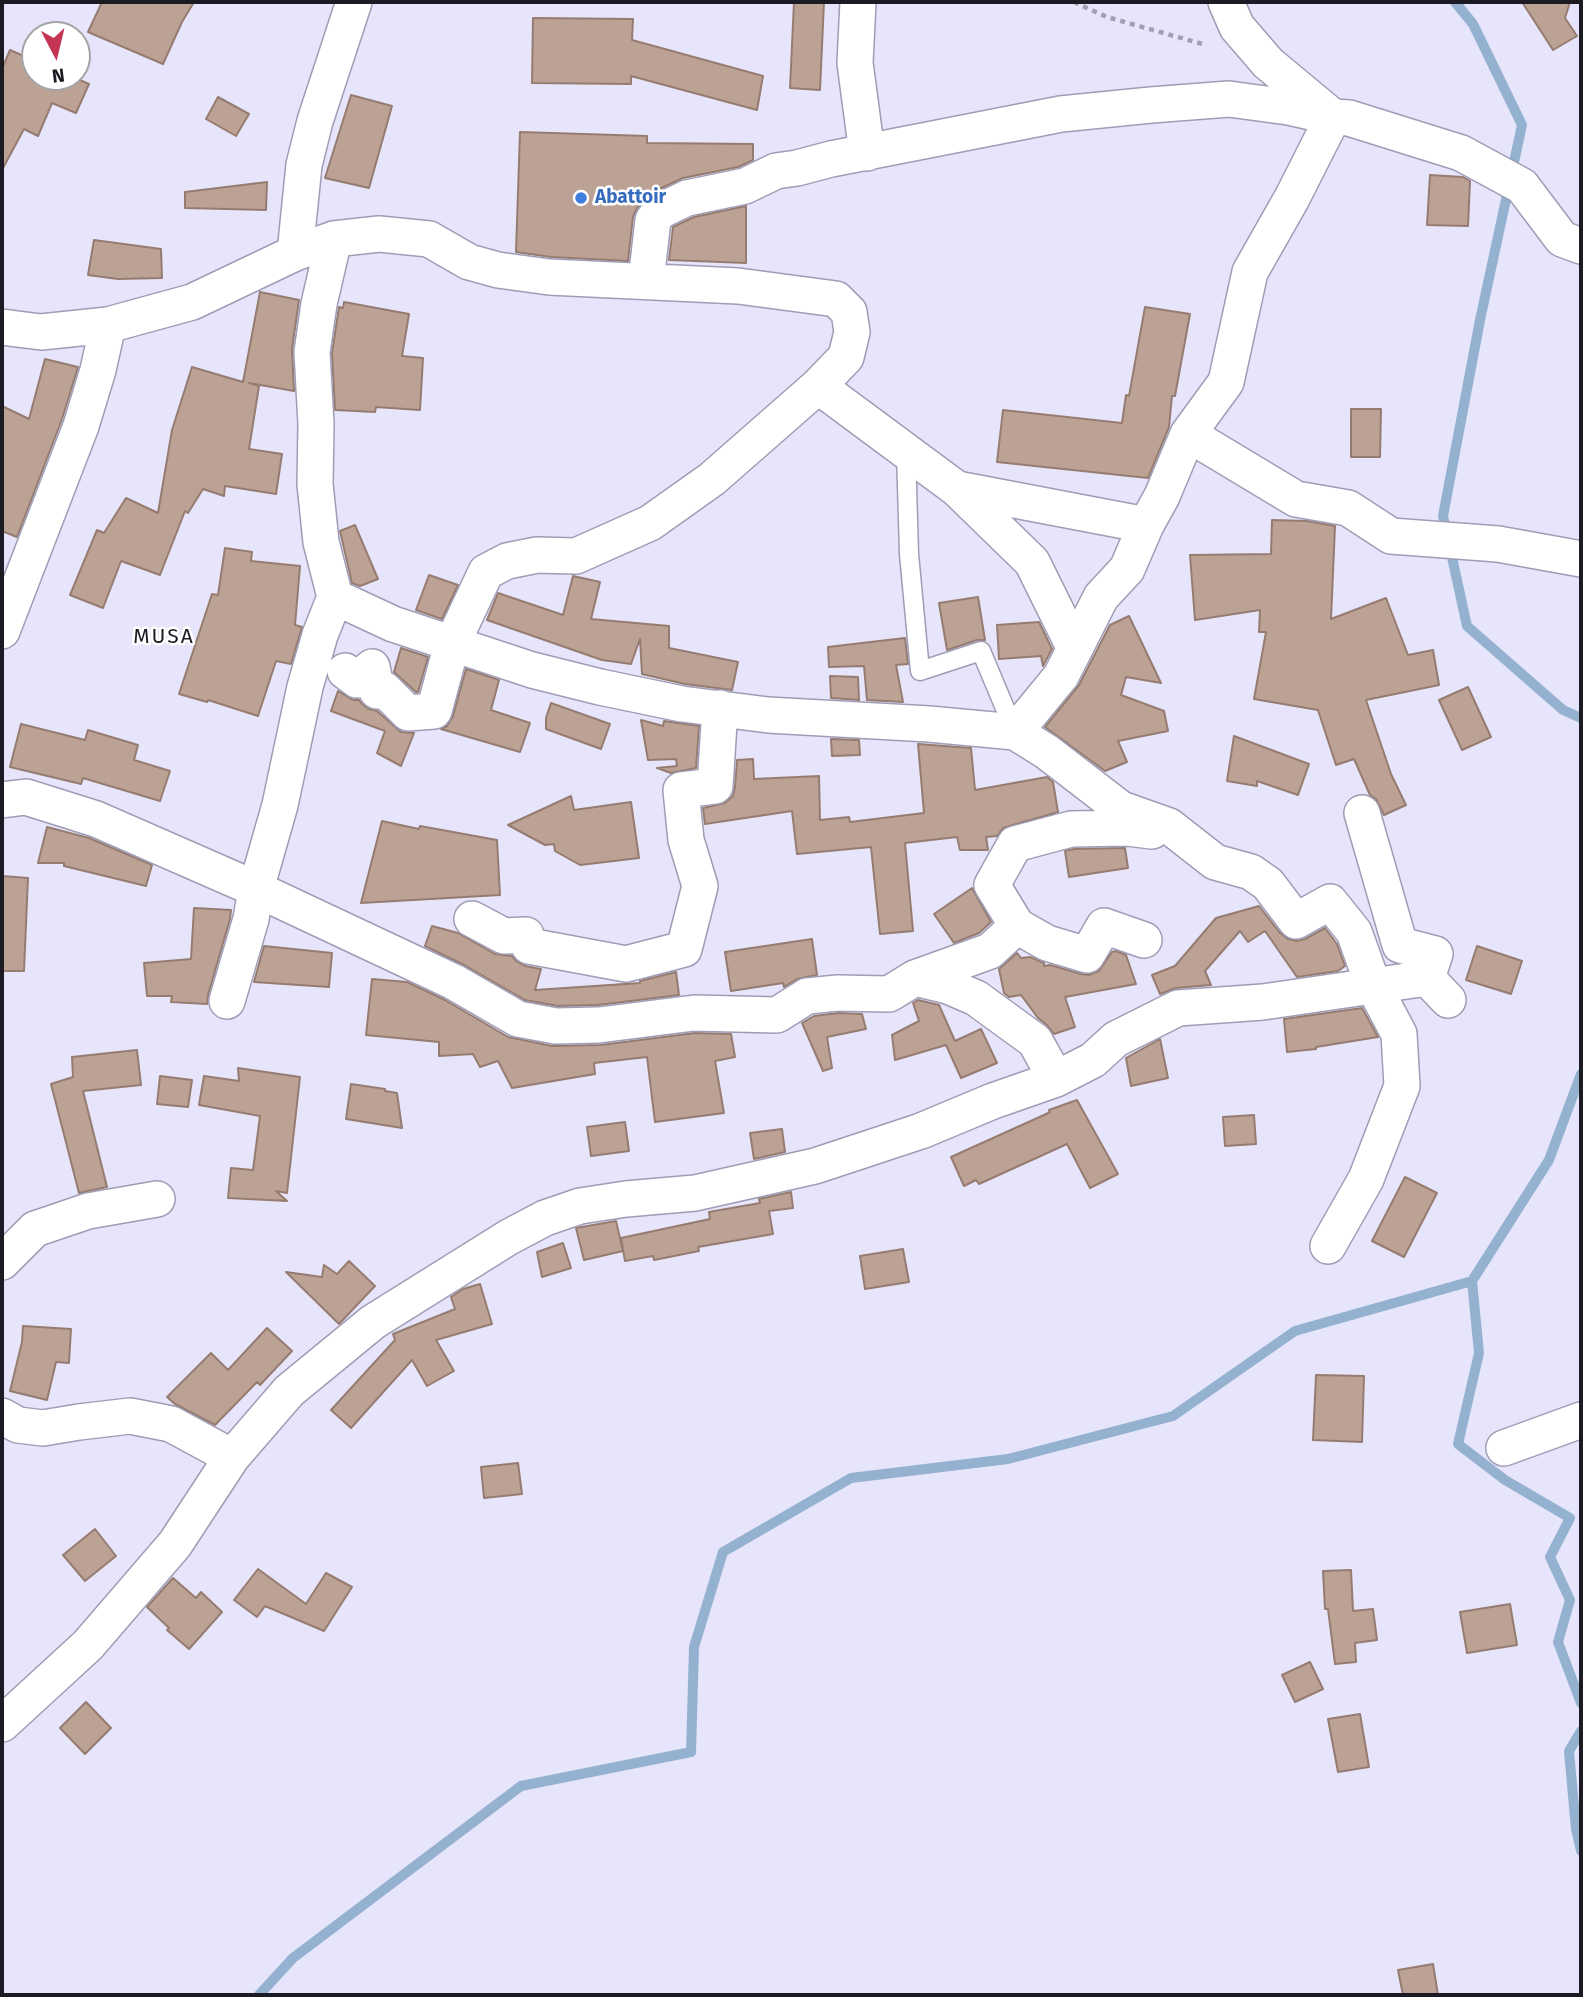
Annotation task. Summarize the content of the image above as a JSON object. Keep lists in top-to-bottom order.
{
  "districts": ["MUSA"],
  "places": ["Abattoir"],
  "north": "bottom"
}
